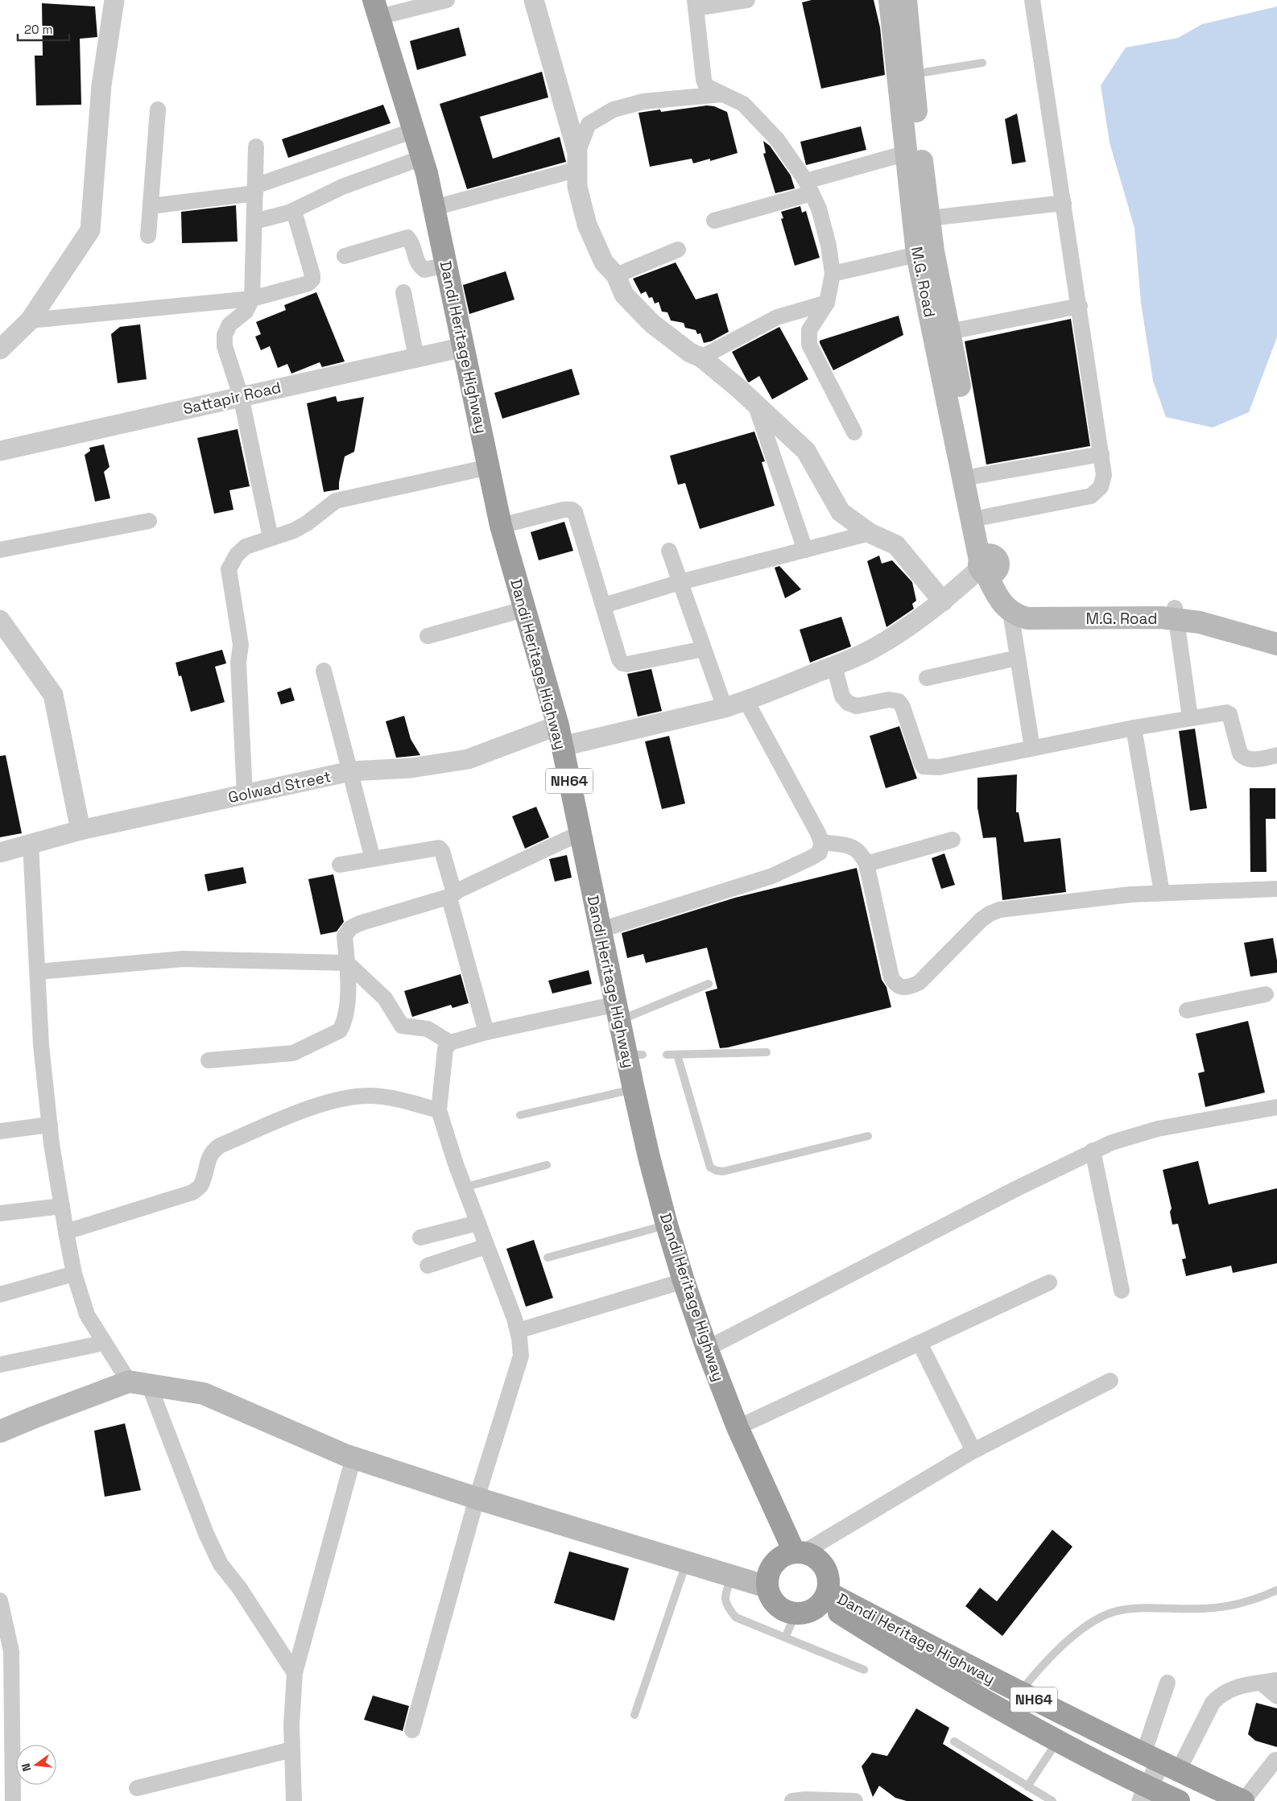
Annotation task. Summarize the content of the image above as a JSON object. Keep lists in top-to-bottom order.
{
  "streets": {
    "highway": ["Dandi Heritage Highway", "NH64"],
    "main road": ["M.G. Road"],
    "street": ["Sattapir Road", "Golwad Street"]
  },
  "crossings": [
    ["Dandi Heritage Highway", "Sattapir Road"],
    ["Dandi Heritage Highway", "Golwad Street"]
  ],
  "scale_bar": "20 m",
  "north": "left"
}
